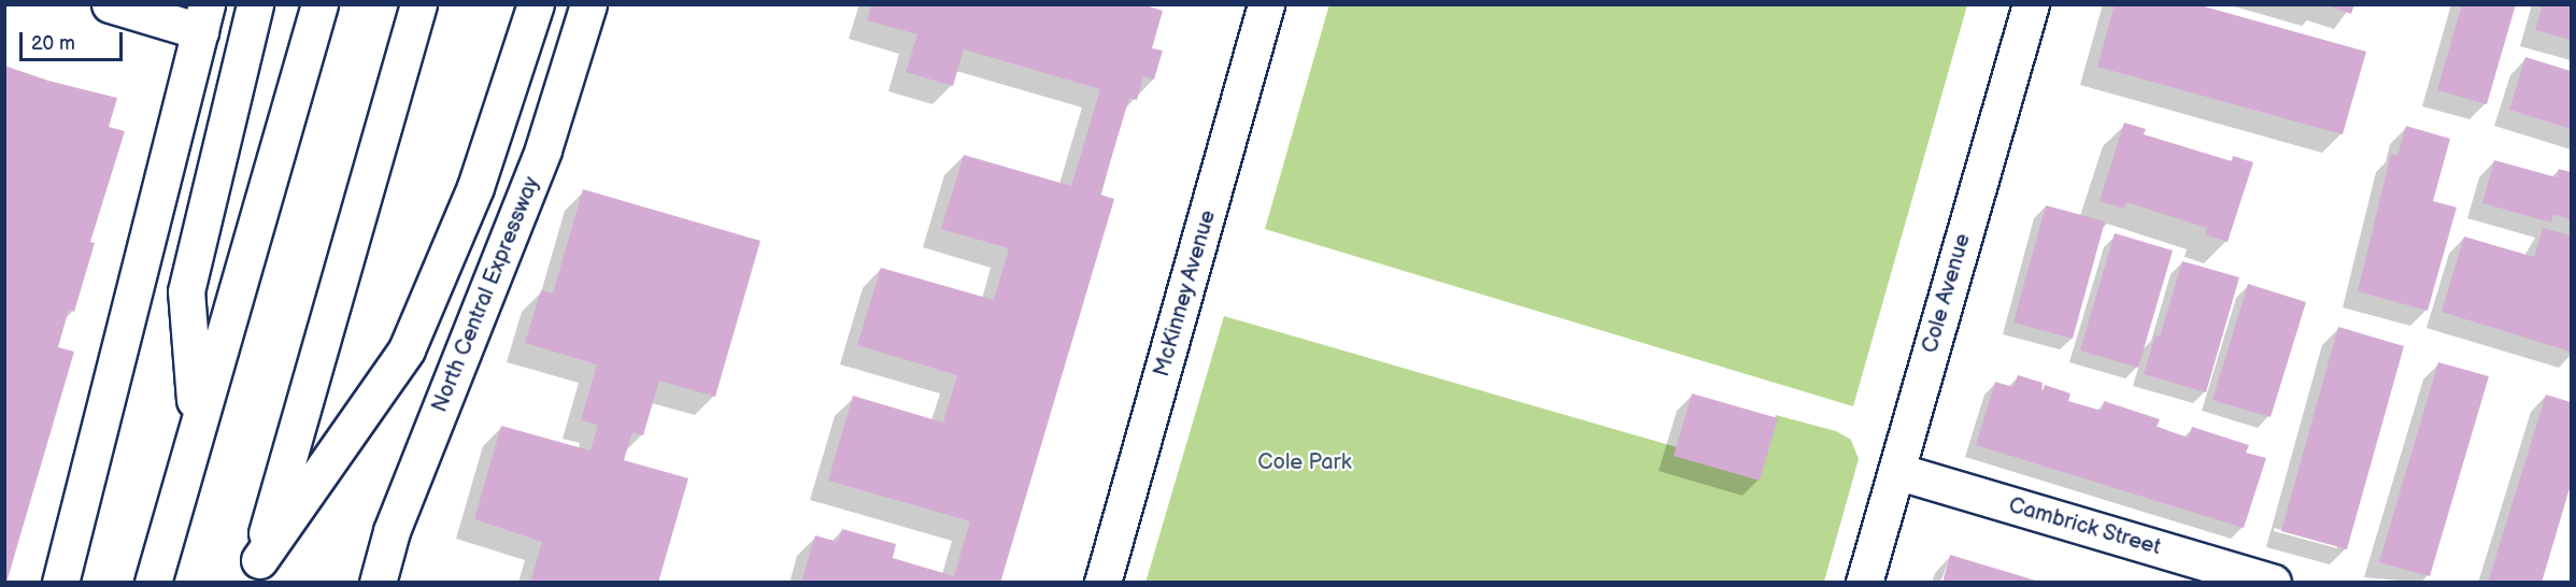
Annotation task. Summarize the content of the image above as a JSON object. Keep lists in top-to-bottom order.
{
  "streets": {
    "main road": [
      "McKinney Avenue",
      "Cole Avenue",
      "North Central Expressway",
      "Cambrick Street"
    ]
  },
  "crossings": [
    ["Cole Avenue", "Cambrick Street"]
  ],
  "parks": ["Cole Park"],
  "scale_bar": "20 m"
}
